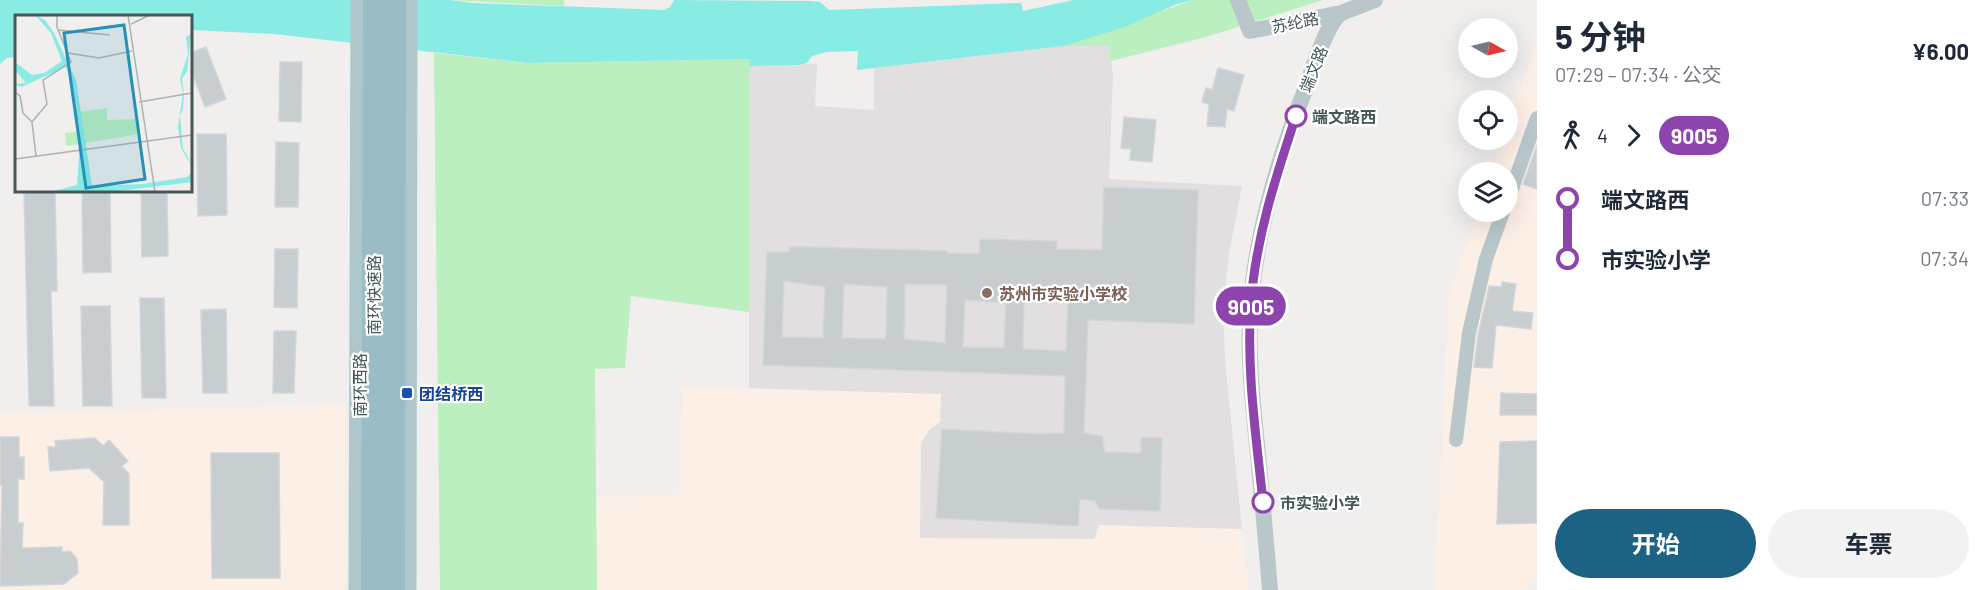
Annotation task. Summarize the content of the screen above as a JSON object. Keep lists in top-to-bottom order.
{
  "streets": {
    "highway": ["南环快速路"],
    "main road": ["南环西路"],
    "street": ["苏纶路", "端文路"]
  },
  "crossings": [
    ["苏纶路", "端文路"]
  ],
  "places": {
    "other": ["端文路西", "苏州市实验小学校", "市实验小学"],
    "transit": ["团结桥西"]
  },
  "lines": ["bus line 9005"],
  "north": "right",
  "page": {
    "on_map": "9005",
    "heading": ["5 分钟", "07:29 – 07:34 · 公交", "¥6.00"],
    "legs": ["4", "9005"],
    "list": [
      {
        "name": "端文路西",
        "value": "07:33"
      },
      {
        "name": "市实验小学",
        "value": "07:34"
      }
    ],
    "buttons": ["开始", "车票"]
  }
}
